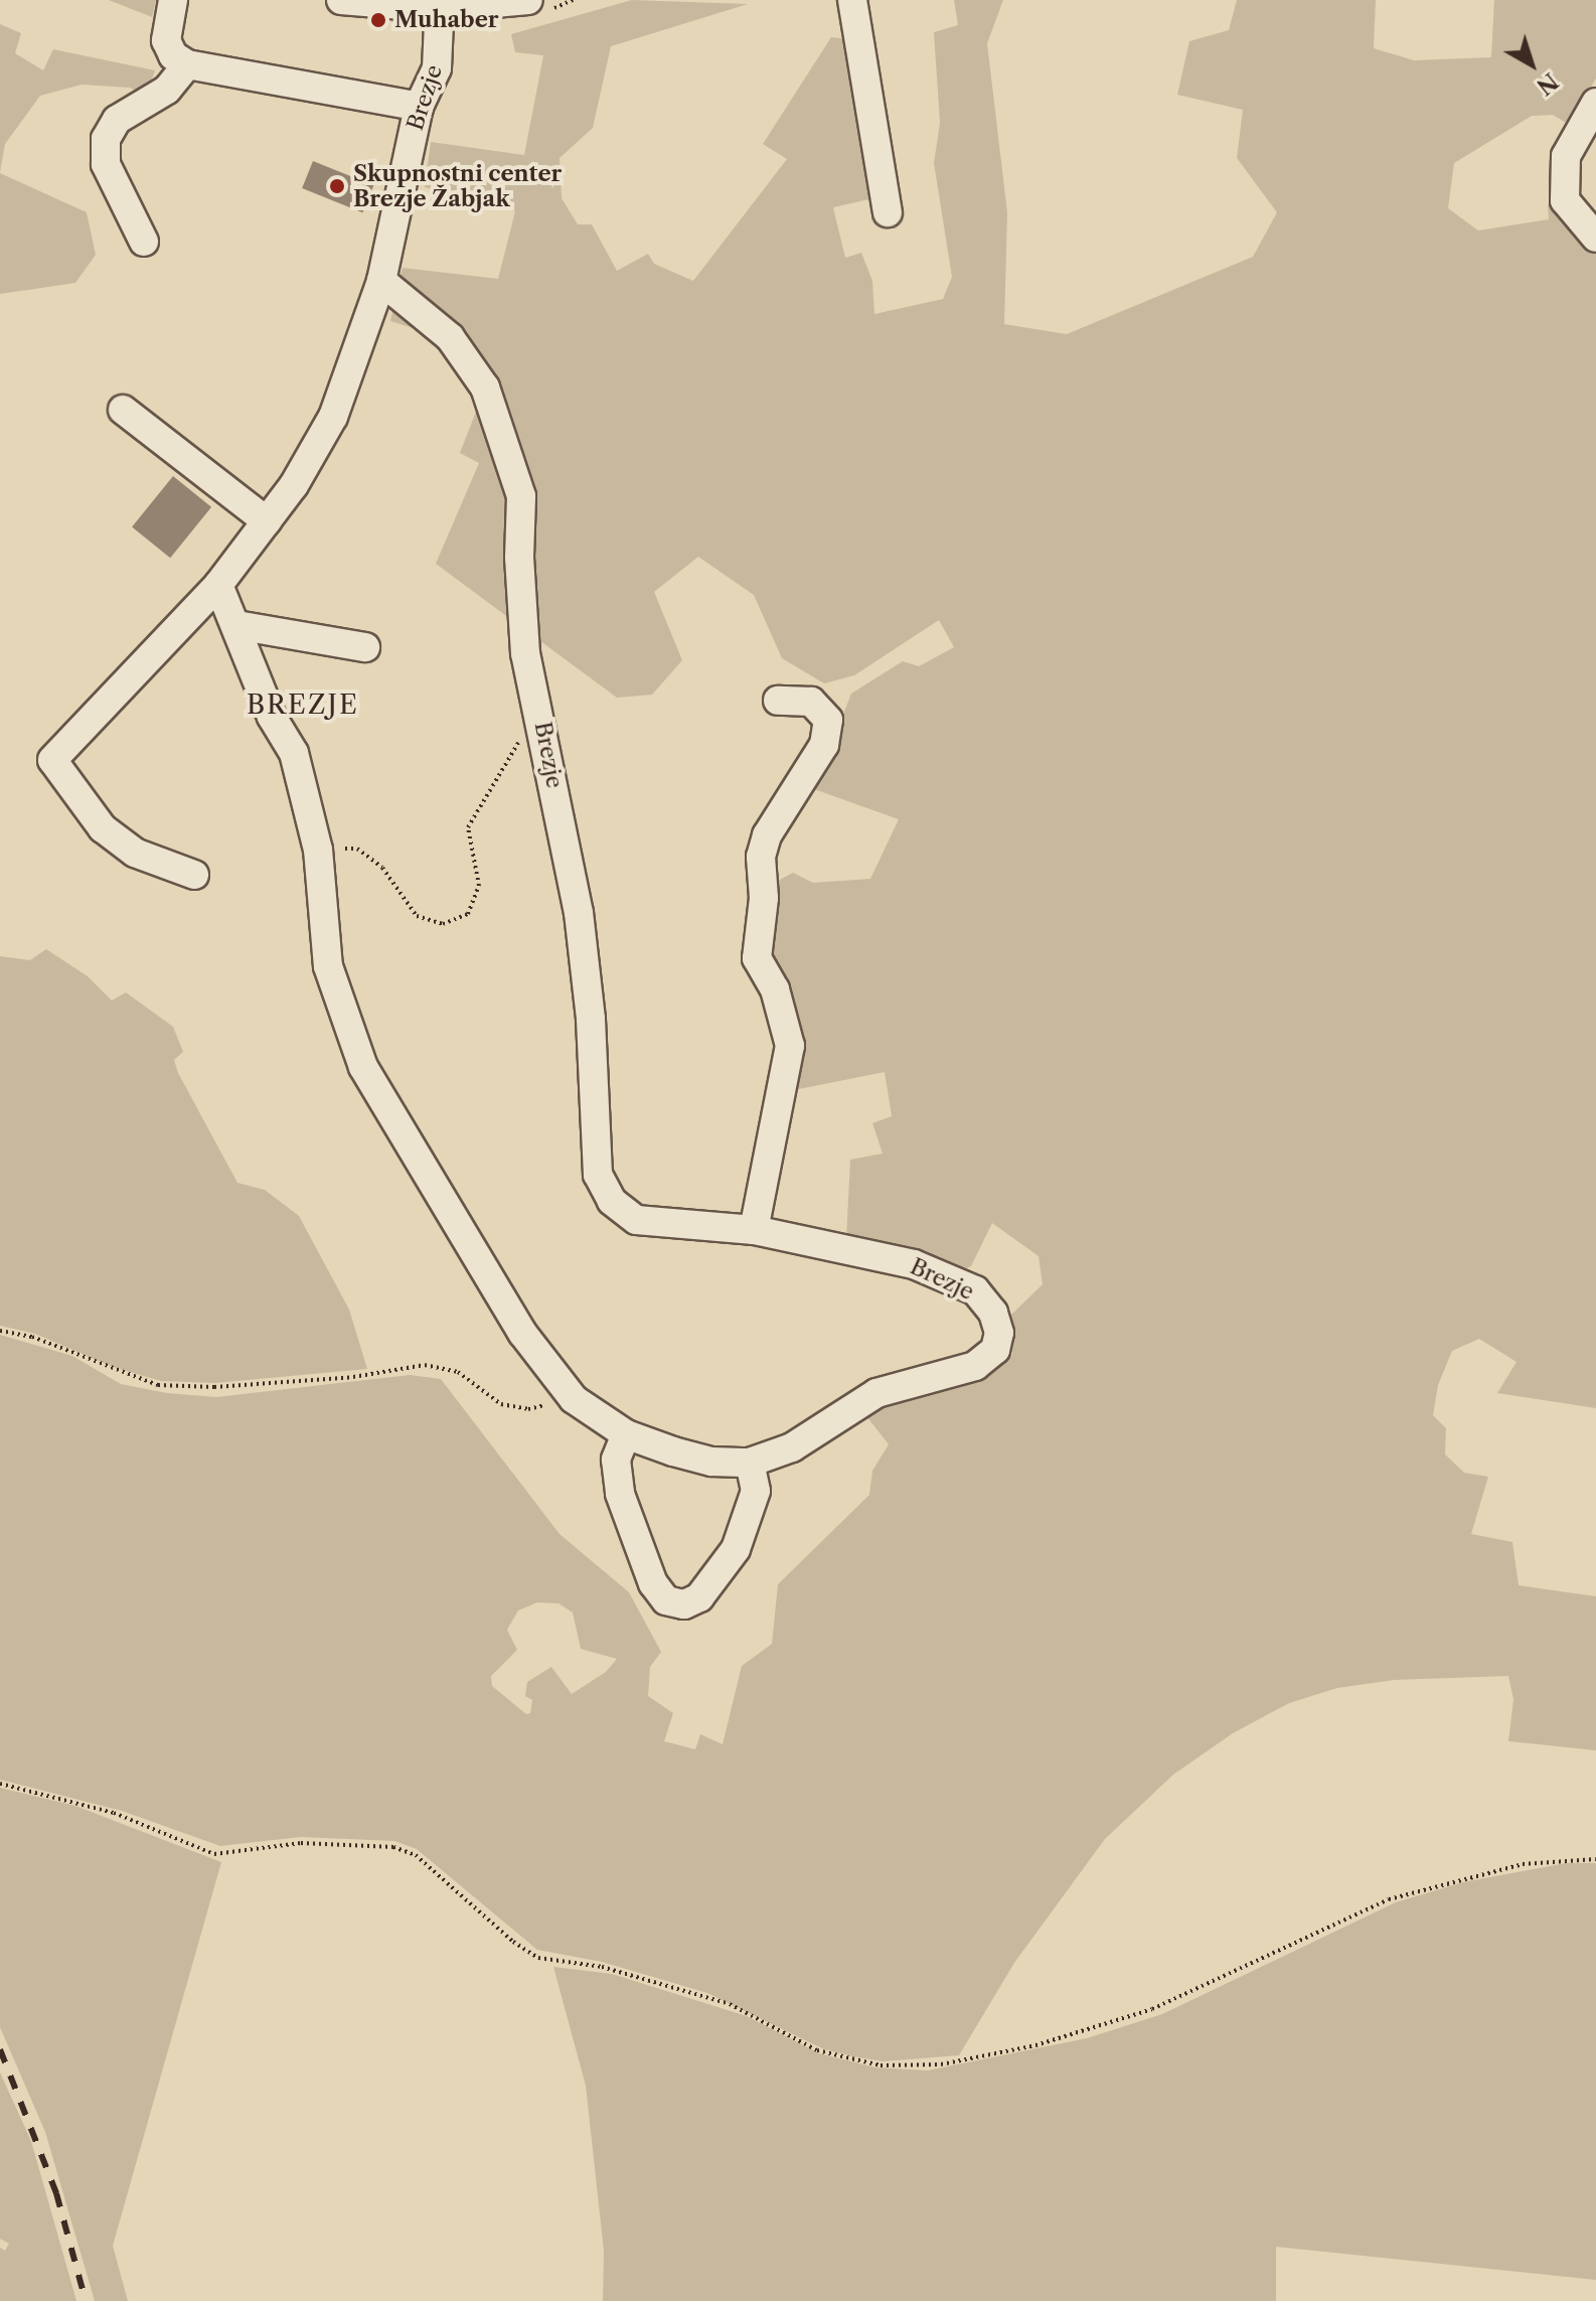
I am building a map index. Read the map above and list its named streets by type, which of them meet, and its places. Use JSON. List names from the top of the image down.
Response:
{
  "streets": {
    "street": ["Brezje"]
  },
  "districts": ["BREZJE"],
  "places": ["Muhaber", "Skupnostni center Brezje Žabjak"],
  "north": "bottom right"
}
